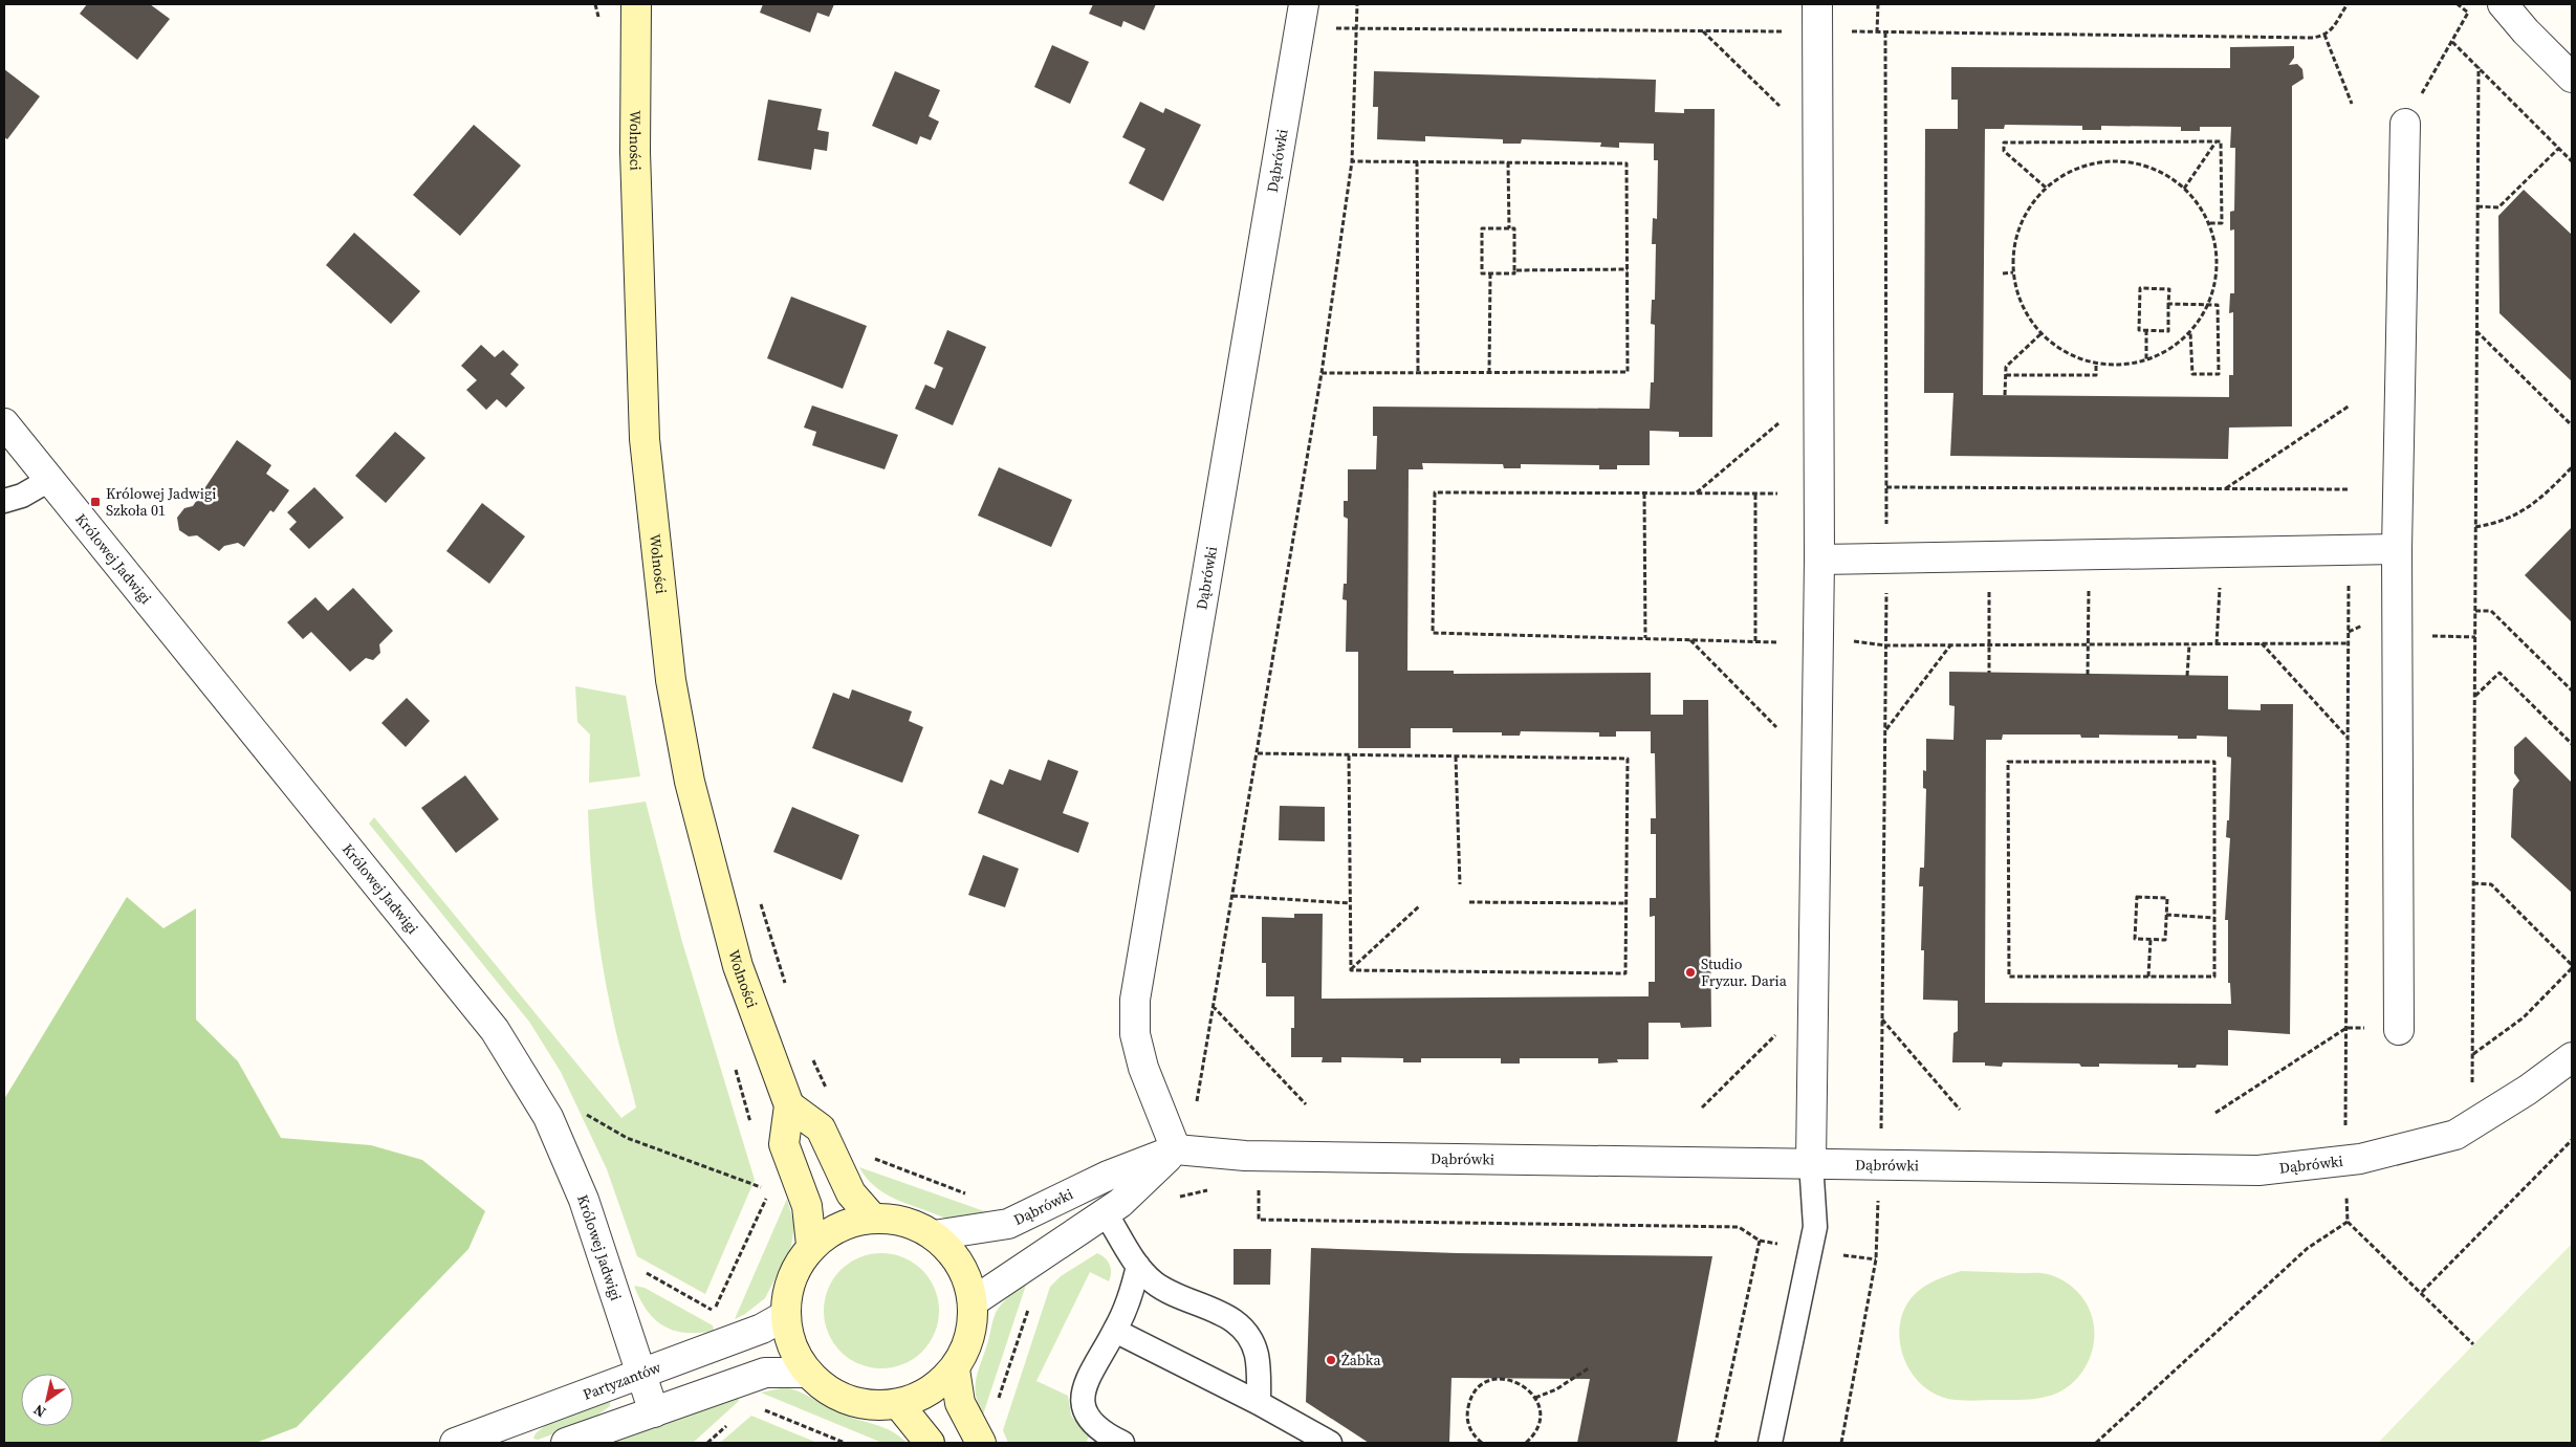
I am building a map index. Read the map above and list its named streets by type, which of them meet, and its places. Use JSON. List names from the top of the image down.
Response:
{
  "streets": {
    "main road": ["Wolności"],
    "street": ["Dąbrówki", "Królowej Jadwigi", "Partyzantów"]
  },
  "crossings": [
    ["Królowej Jadwigi", "Partyzantów"]
  ],
  "places": {
    "transit": ["Królowej Jadwigi Szkoła 01"],
    "other": ["Studio Fryzur. Daria", "Żabka"]
  },
  "north": "bottom left"
}
